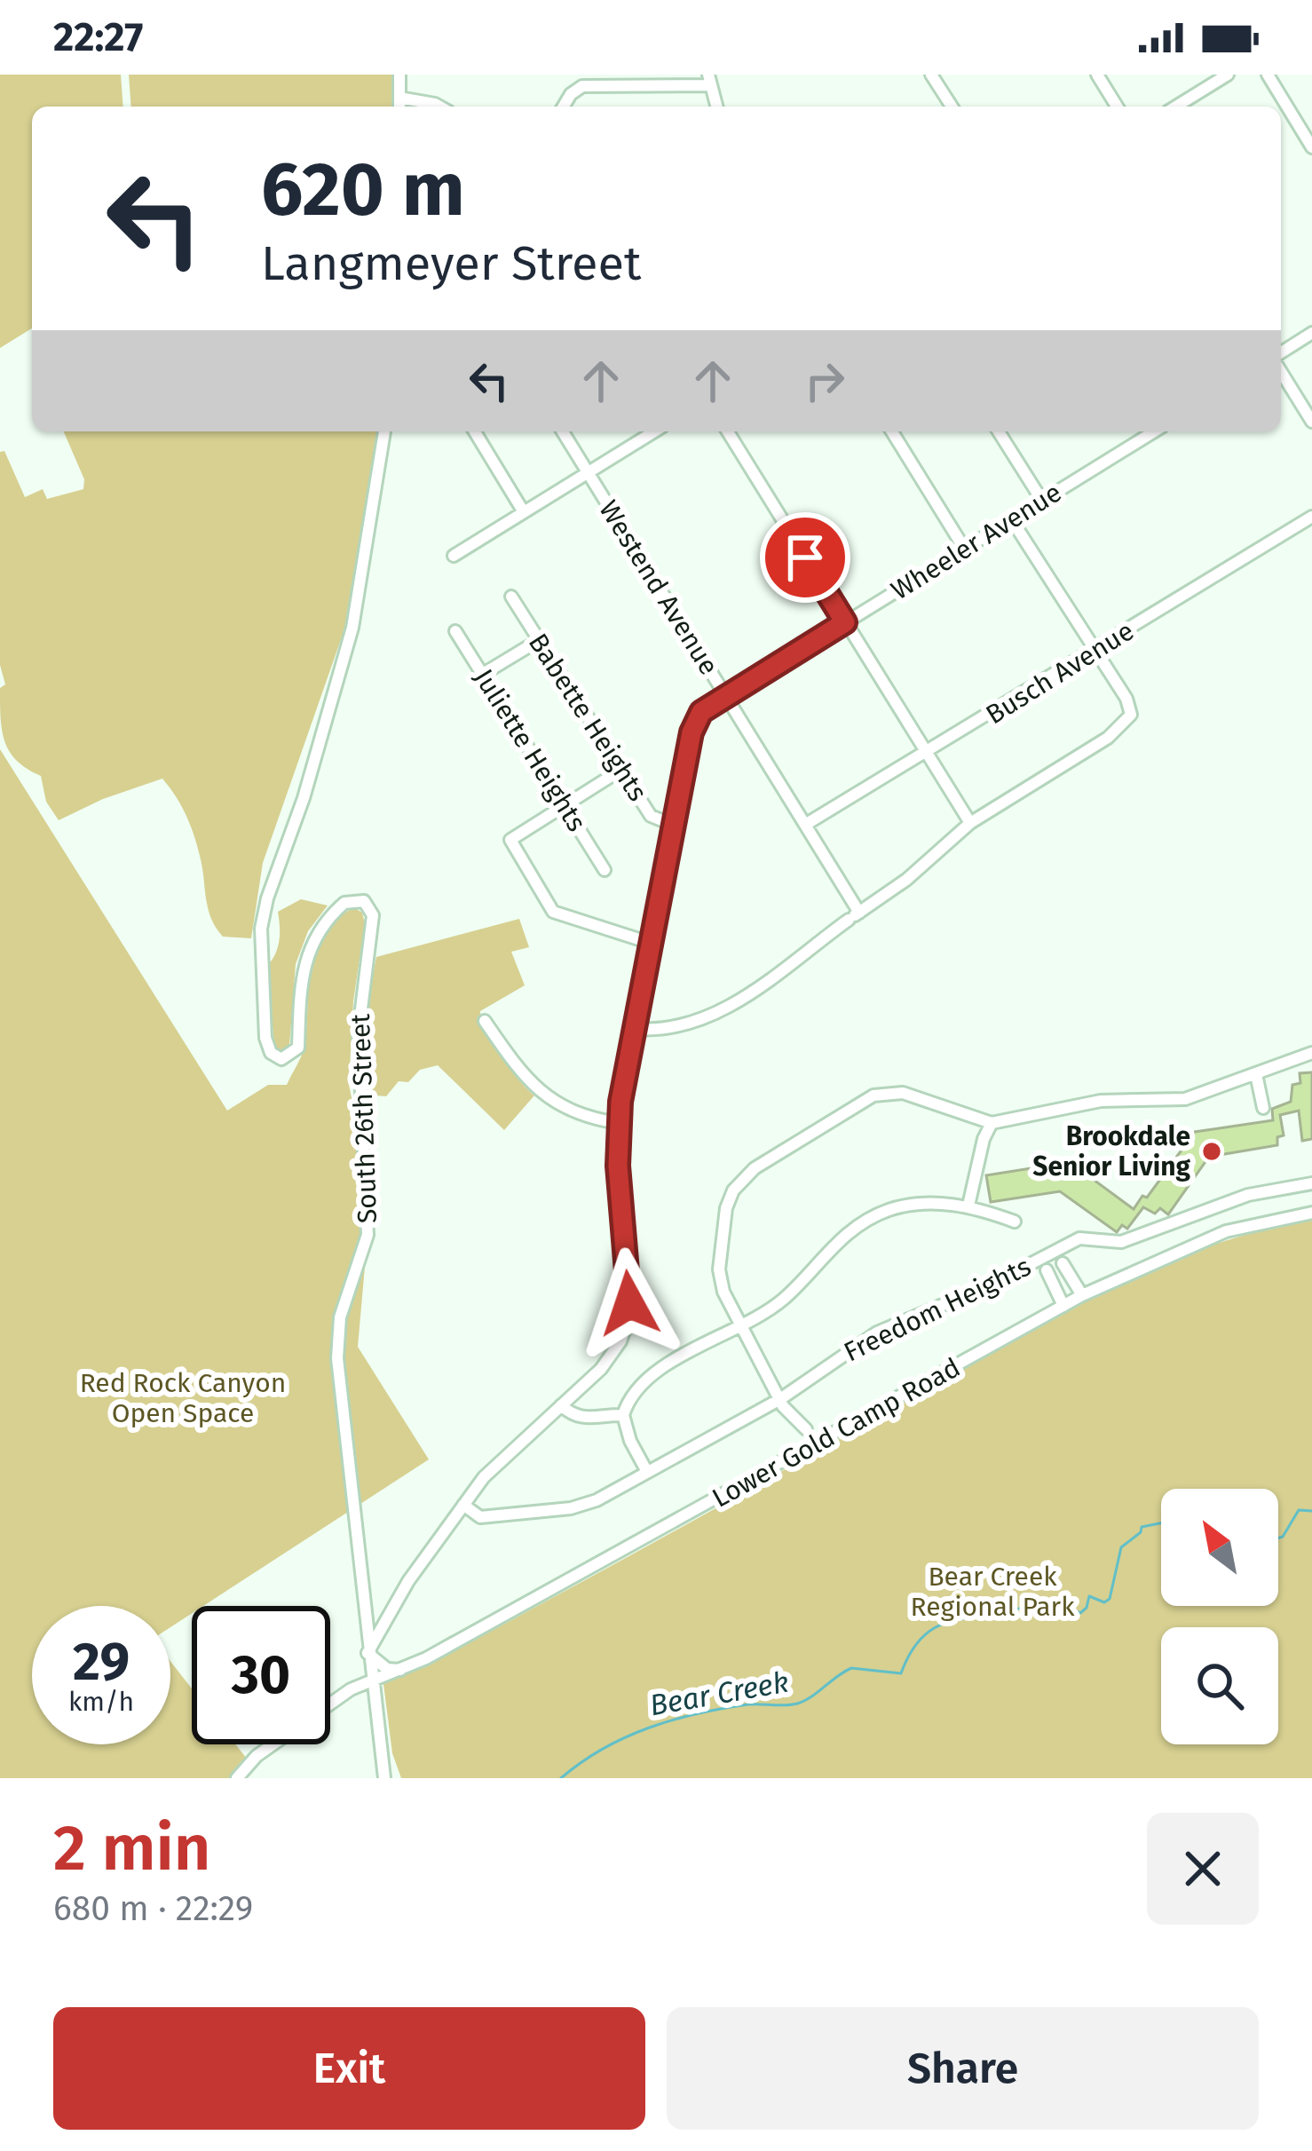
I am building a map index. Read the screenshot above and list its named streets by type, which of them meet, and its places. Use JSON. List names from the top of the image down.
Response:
{
  "streets": {
    "street": [
      "Wheeler Avenue",
      "Westend Avenue",
      "Busch Avenue",
      "Babette Heights",
      "Juliette Heights",
      "South 26th Street",
      "Freedom Heights",
      "Lower Gold Camp Road"
    ]
  },
  "crossings": [
    ["Wheeler Avenue", "Westend Avenue"],
    ["Wheeler Avenue", "Babette Heights"],
    ["Wheeler Avenue", "South 26th Street"],
    ["Wheeler Avenue", "Freedom Heights"],
    ["Westend Avenue", "Busch Avenue"],
    ["South 26th Street", "Lower Gold Camp Road"]
  ],
  "water": ["Bear Creek"],
  "parks": ["Red Rock Canyon Open Space", "Bear Creek Regional Park"],
  "places": ["Brookdale Senior Living"],
  "north": "top left",
  "page": {
    "status": "22:27",
    "turn": ["620 m", "Langmeyer Street"],
    "speed": "29 km/h",
    "limit": "30",
    "heading": ["2 min", "680 m · 22:29"],
    "buttons": ["Exit", "Share"]
  }
}
